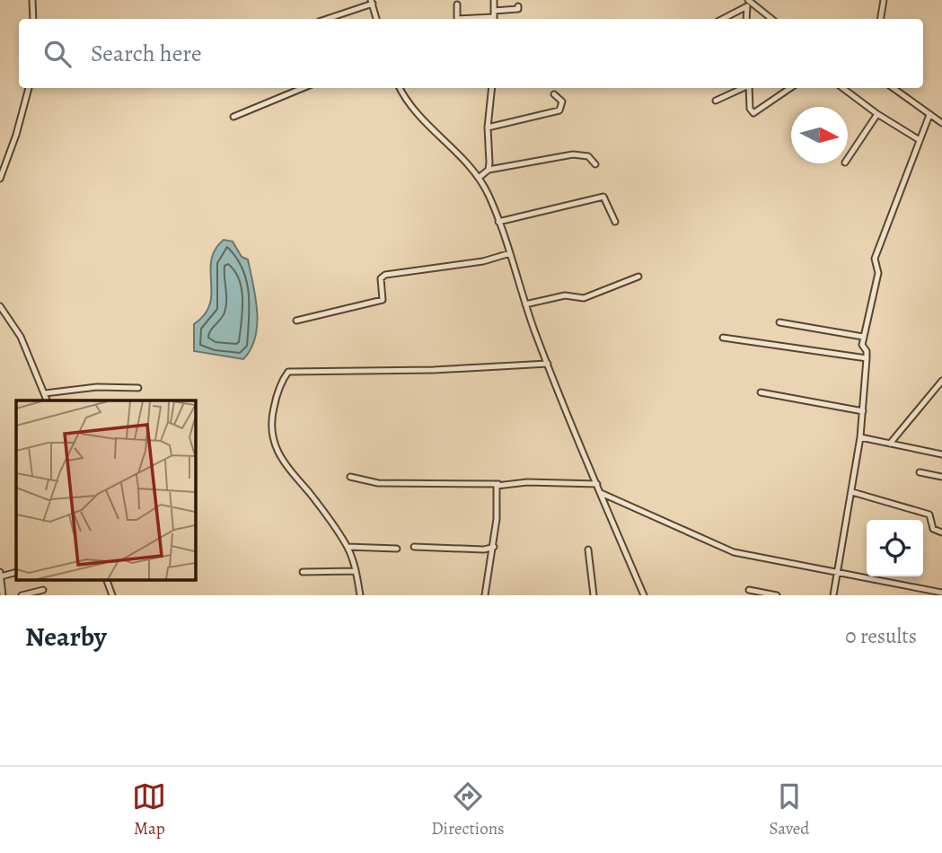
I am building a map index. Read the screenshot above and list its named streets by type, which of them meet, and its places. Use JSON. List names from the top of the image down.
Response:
{
  "north": "right",
  "page": {
    "search": "Search here",
    "heading": ["Nearby", "0 results"],
    "nav": ["Map", "Directions", "Saved"]
  }
}
